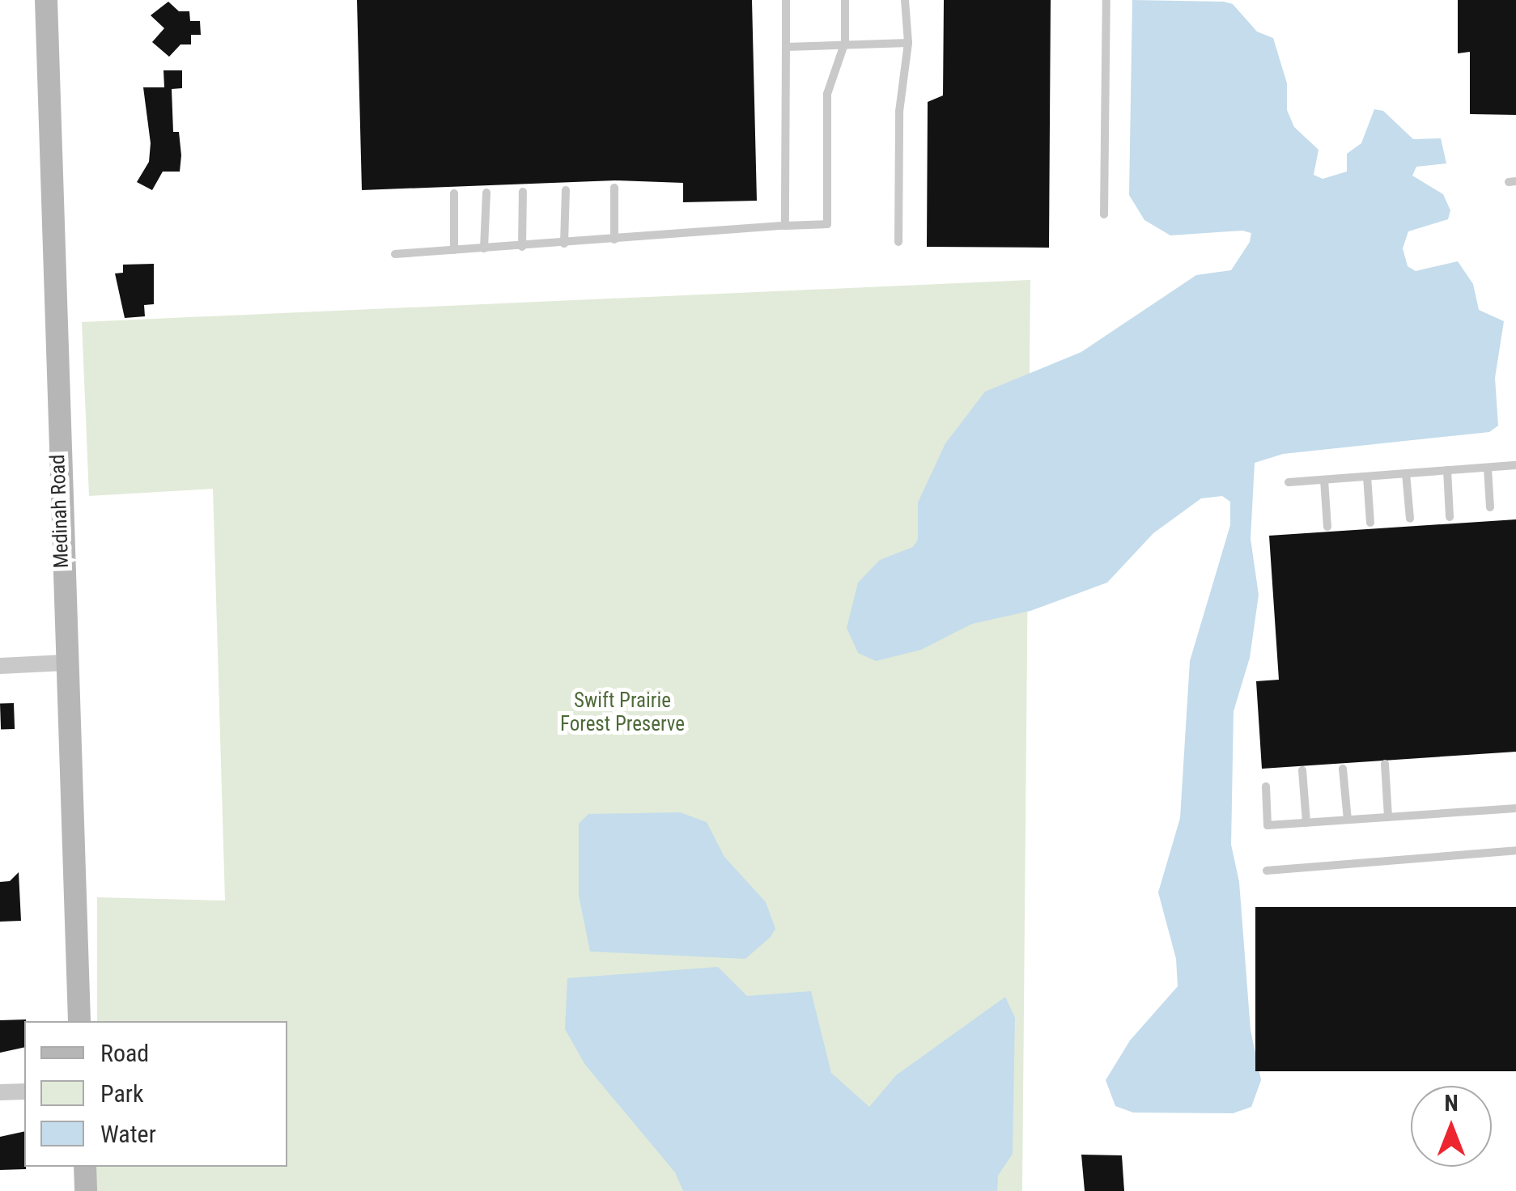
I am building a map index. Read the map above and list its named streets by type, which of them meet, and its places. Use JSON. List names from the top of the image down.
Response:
{
  "streets": {
    "street": ["Medinah Road"]
  },
  "parks": ["Swift Prairie Forest Preserve"],
  "legend": ["Road", "Park", "Water"],
  "north": "top"
}
